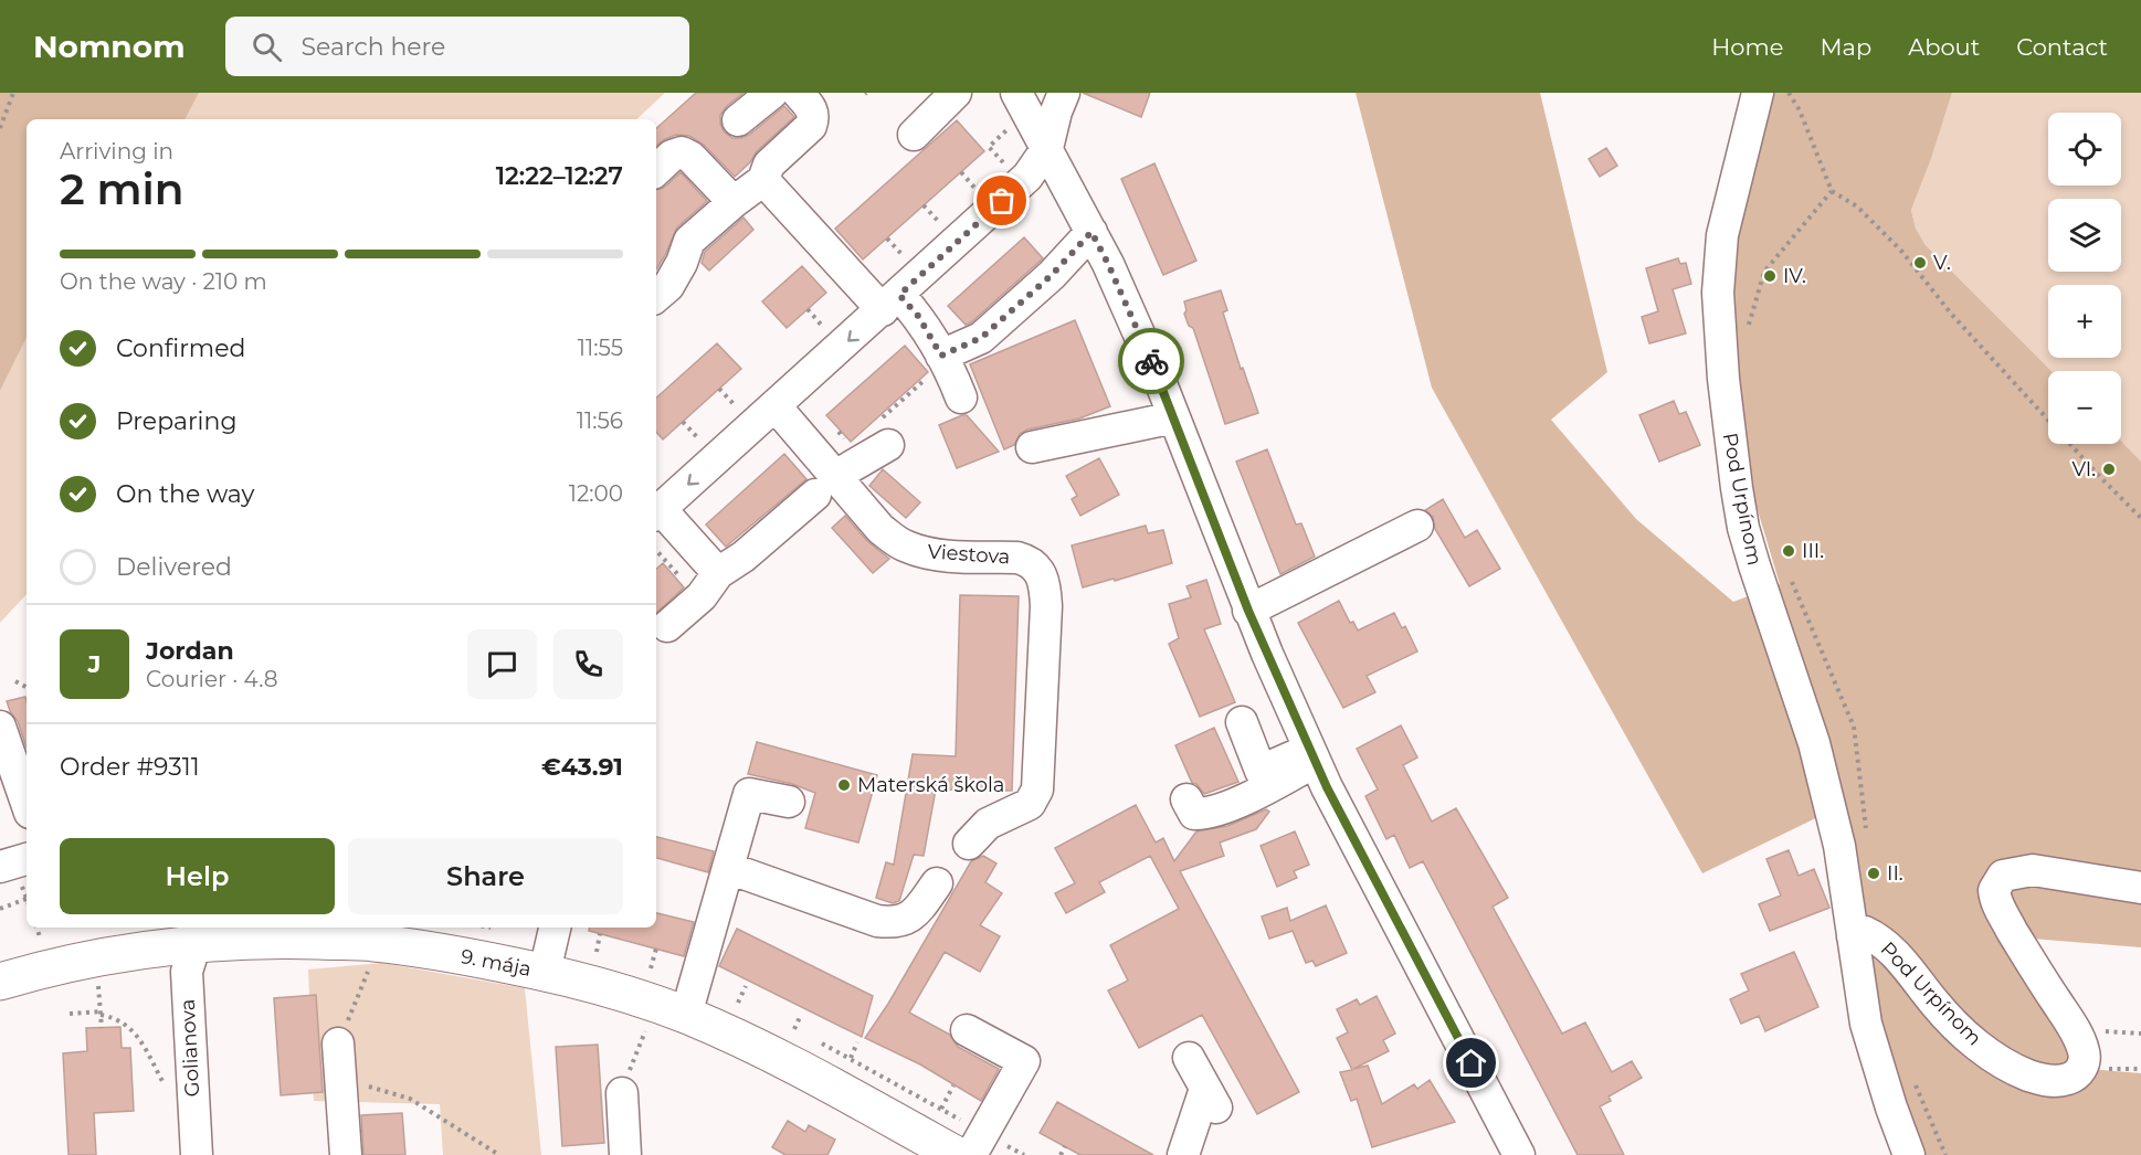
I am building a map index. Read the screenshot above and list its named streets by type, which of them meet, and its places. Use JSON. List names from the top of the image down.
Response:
{
  "streets": {
    "main road": ["9. mája"],
    "street": ["Pod Urpínom", "Viestova", "Golianova"]
  },
  "crossings": [
    ["9. mája", "Golianova"]
  ],
  "places": [
    "V.",
    "IV.",
    "VI.",
    "III.",
    "Materská škola",
    "II."
  ],
  "page": {
    "header": "Nomnom",
    "search": "Search here",
    "nav": [
      "Home",
      "Map",
      "About",
      "Contact"
    ],
    "map_buttons": ["+", "−"],
    "heading": ["2 min", "Arriving in", "12:22–12:27"],
    "panel": [
      "Jordan",
      "Courier · 4.8",
      "Order #9311",
      "€43.91"
    ],
    "bar": "On the way · 210 m",
    "list": [
      ["Confirmed", "11:55"],
      ["Preparing", "11:56"],
      ["On the way", "12:00"],
      "Delivered"
    ],
    "round": "J",
    "buttons": ["Help", "Share"]
  }
}
